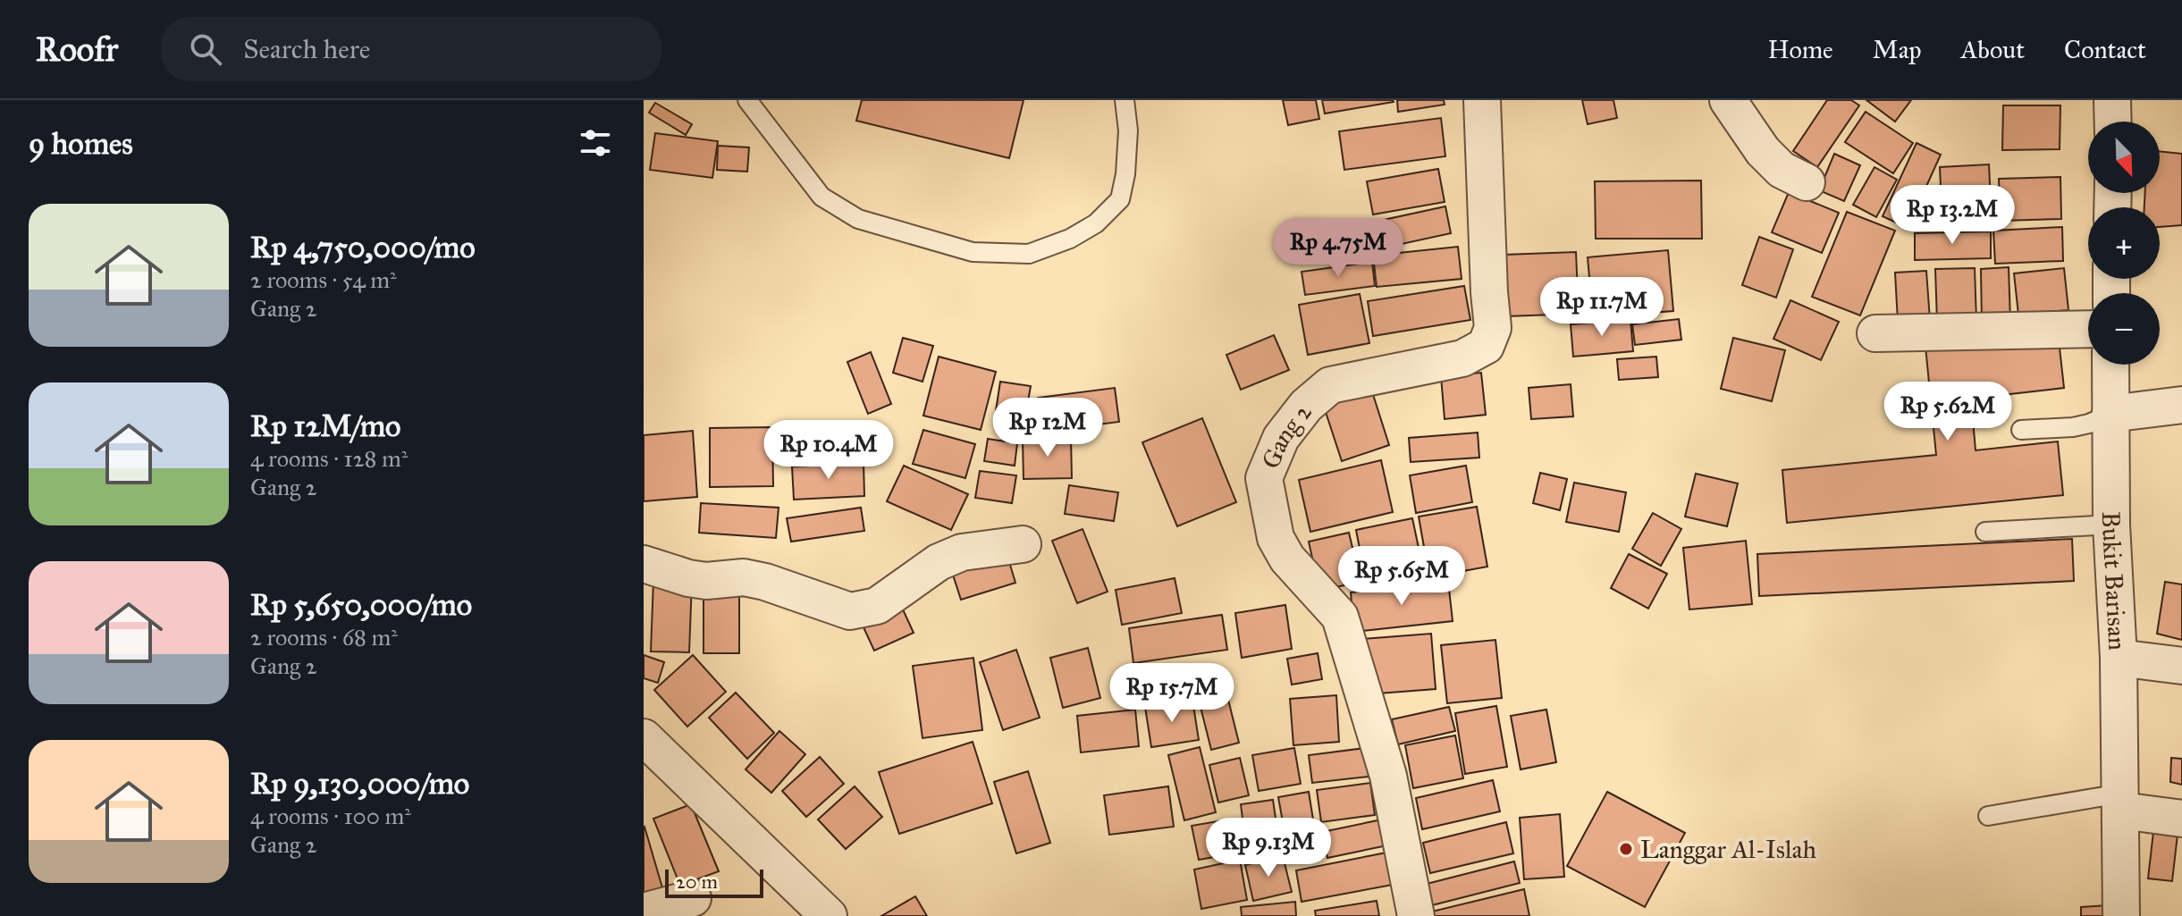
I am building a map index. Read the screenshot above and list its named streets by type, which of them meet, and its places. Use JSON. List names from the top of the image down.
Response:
{
  "streets": {
    "street": ["Gang 2", "Bukit Barisan"]
  },
  "places": ["Langgar Al-Islah"],
  "scale_bar": "20 m",
  "north": "bottom right",
  "page": {
    "header": "Roofr",
    "search": "Search here",
    "nav": [
      "Home",
      "Map",
      "About",
      "Contact"
    ],
    "heading": "9 homes",
    "map_buttons": ["+", "−"],
    "price": [
      "Rp 13.2M",
      "Rp 4.75M",
      "Rp 11.7M",
      "Rp 5.62M",
      "Rp 12M",
      "Rp 10.4M",
      "Rp 5.65M",
      "Rp 15.7M",
      "Rp 9.13M"
    ],
    "list": [
      {
        "name": "Rp 4,750,000/mo",
        "note": "2 rooms · 54 m² · Gang 2"
      },
      {
        "name": "Rp 12M/mo",
        "note": "4 rooms · 128 m² · Gang 2"
      },
      {
        "name": "Rp 5,650,000/mo",
        "note": "2 rooms · 68 m² · Gang 2"
      },
      {
        "name": "Rp 9,130,000/mo",
        "note": "4 rooms · 100 m² · Gang 2"
      }
    ],
    "scale": "20 m"
  }
}
